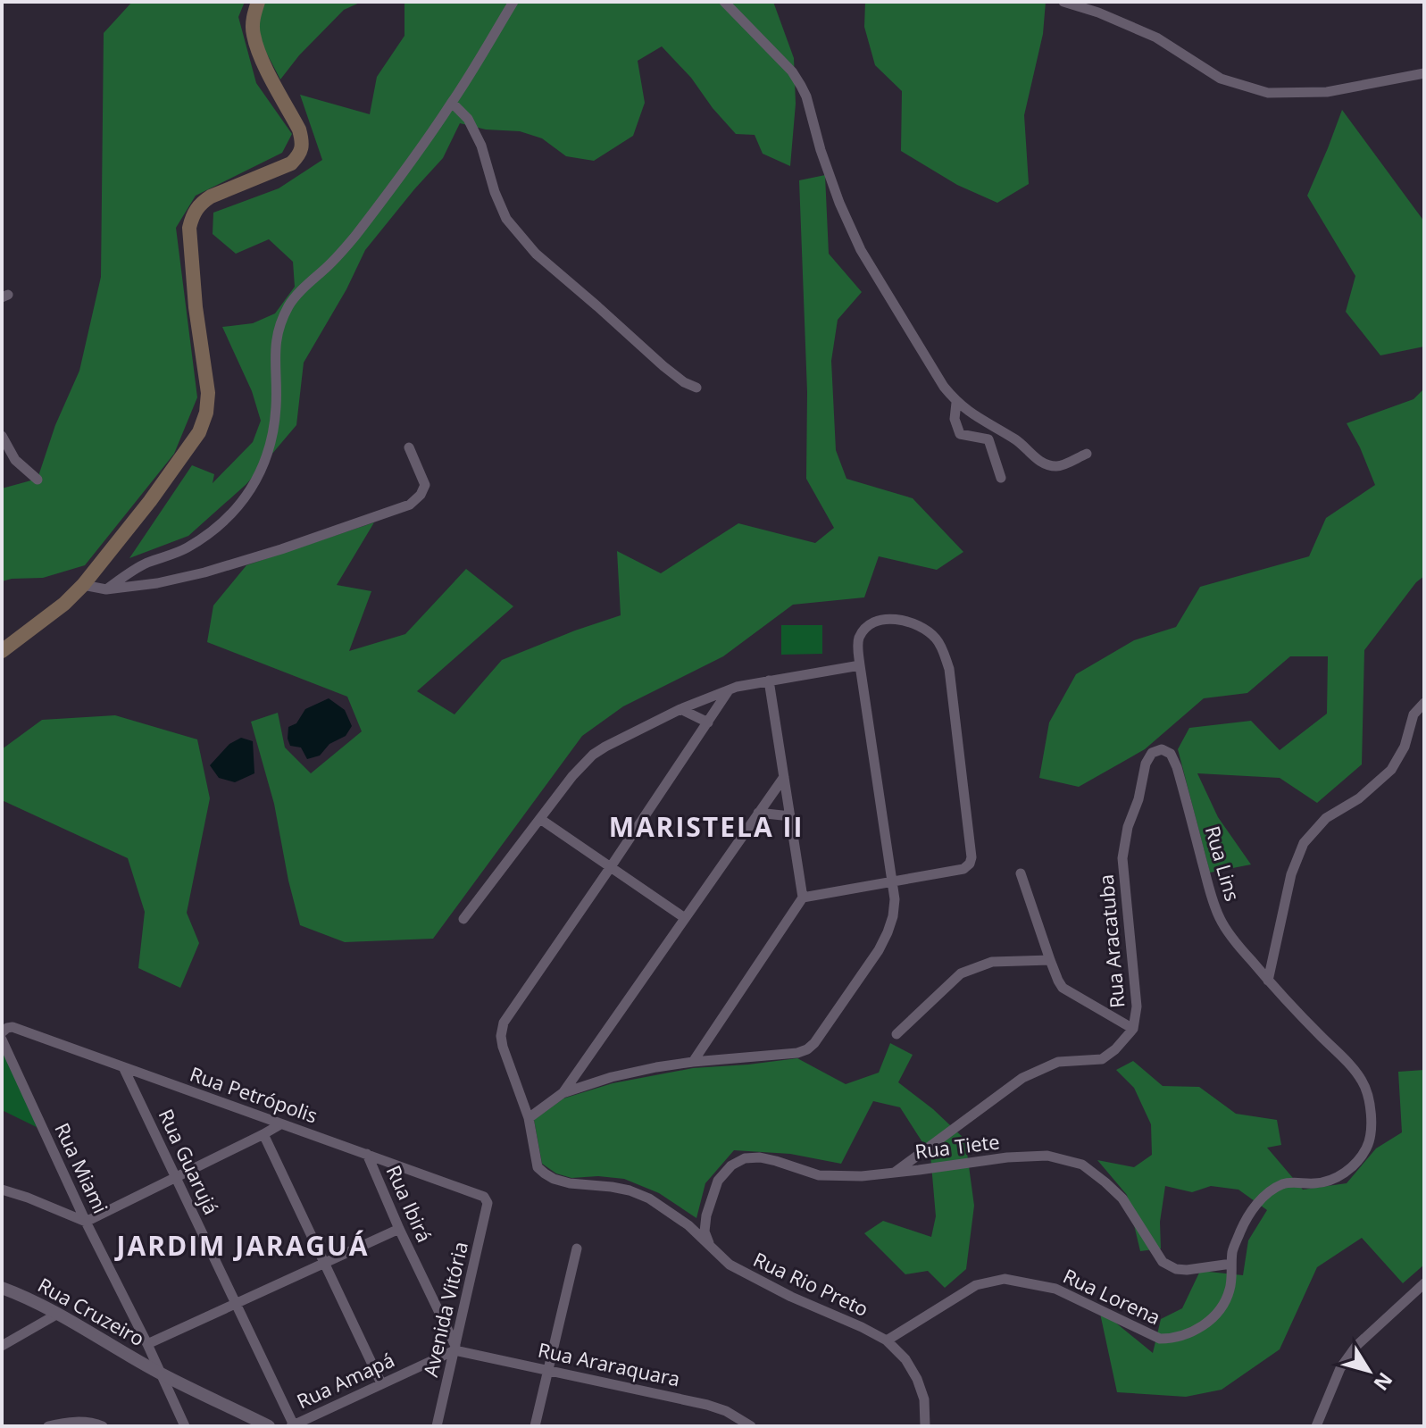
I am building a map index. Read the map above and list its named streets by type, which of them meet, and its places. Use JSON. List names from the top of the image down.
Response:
{
  "streets": {
    "street": [
      "Rua Lins",
      "Rua Aracatuba",
      "Rua Petrópolis",
      "Rua Tiete",
      "Rua Guarujá",
      "Rua Miami",
      "Rua Ibirá",
      "Rua Rio Preto",
      "Rua Lorena",
      "Avenida Vitória",
      "Rua Cruzeiro",
      "Rua Araraquara",
      "Rua Amapá"
    ]
  },
  "crossings": [
    ["Rua Lins", "Rua Aracatuba"],
    ["Rua Lins", "Rua Lorena"],
    ["Rua Aracatuba", "Rua Tiete"],
    ["Rua Petrópolis", "Rua Guarujá"],
    ["Rua Petrópolis", "Rua Ibirá"],
    ["Rua Petrópolis", "Avenida Vitória"],
    ["Rua Tiete", "Rua Rio Preto"],
    ["Rua Tiete", "Rua Lorena"],
    ["Rua Guarujá", "Rua Amapá"],
    ["Rua Miami", "Rua Cruzeiro"],
    ["Rua Ibirá", "Avenida Vitória"],
    ["Rua Ibirá", "Rua Araraquara"],
    ["Rua Ibirá", "Rua Amapá"],
    ["Rua Rio Preto", "Rua Lorena"],
    ["Avenida Vitória", "Rua Araraquara"],
    ["Avenida Vitória", "Rua Amapá"],
    ["Rua Araraquara", "Rua Amapá"]
  ],
  "districts": ["MARISTELA II", "JARDIM JARAGUÁ"],
  "north": "bottom right"
}
